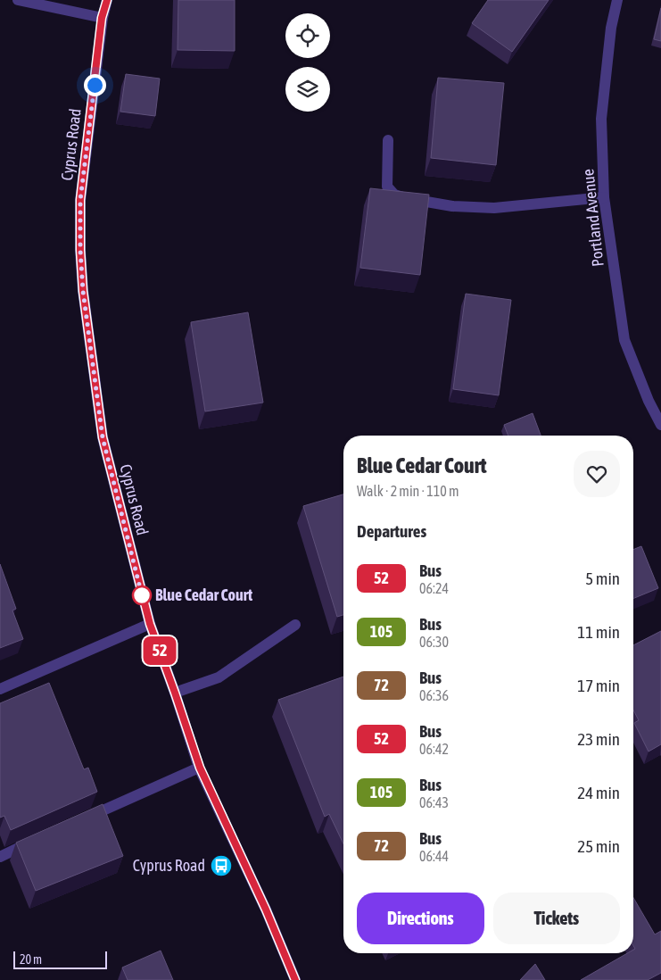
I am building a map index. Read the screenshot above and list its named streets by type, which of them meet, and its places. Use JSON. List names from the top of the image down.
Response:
{
  "streets": {
    "street": ["Cyprus Road", "Portland Avenue"]
  },
  "places": {
    "other": ["Blue Cedar Court"],
    "bus stop": ["Cyprus Road"]
  },
  "lines": ["bus line 52"],
  "scale_bar": "20 m",
  "page": {
    "on_map": "52",
    "heading": [
      ["Blue Cedar Court", "Walk · 2 min · 110 m"],
      "Departures"
    ],
    "list": [
      {
        "mark": "52",
        "name": "Bus",
        "note": "06:24",
        "value": "5 min"
      },
      {
        "mark": "105",
        "name": "Bus",
        "note": "06:30",
        "value": "11 min"
      },
      {
        "mark": "72",
        "name": "Bus",
        "note": "06:36",
        "value": "17 min"
      },
      {
        "mark": "52",
        "name": "Bus",
        "note": "06:42",
        "value": "23 min"
      },
      {
        "mark": "105",
        "name": "Bus",
        "note": "06:43",
        "value": "24 min"
      },
      {
        "mark": "72",
        "name": "Bus",
        "note": "06:44",
        "value": "25 min"
      }
    ],
    "buttons": ["Directions", "Tickets"],
    "scale": "20 m"
  }
}
